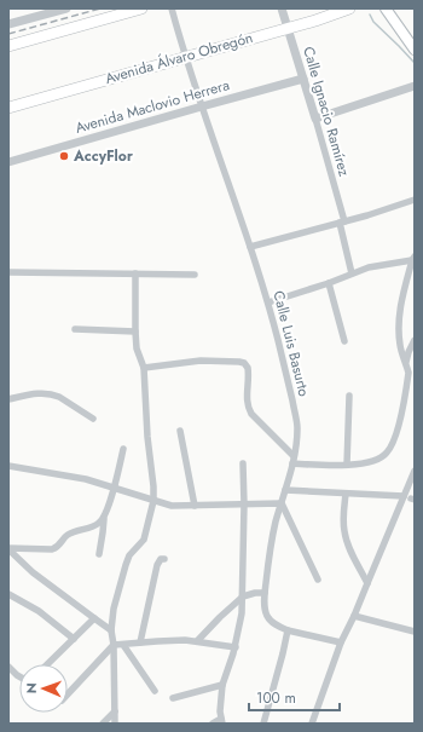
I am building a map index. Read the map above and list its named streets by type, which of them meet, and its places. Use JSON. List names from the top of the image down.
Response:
{
  "streets": {
    "highway": ["Avenida Álvaro Obregón"],
    "street": ["Avenida Maclovio Herrera", "Calle Ignacio Ramírez", "Calle Luis Basurto"]
  },
  "crossings": [
    ["Avenida Álvaro Obregón", "Calle Ignacio Ramírez"],
    ["Avenida Álvaro Obregón", "Calle Luis Basurto"],
    ["Avenida Maclovio Herrera", "Calle Ignacio Ramírez"],
    ["Avenida Maclovio Herrera", "Calle Luis Basurto"]
  ],
  "places": ["AccyFlor"],
  "scale_bar": "100 m",
  "north": "left"
}
